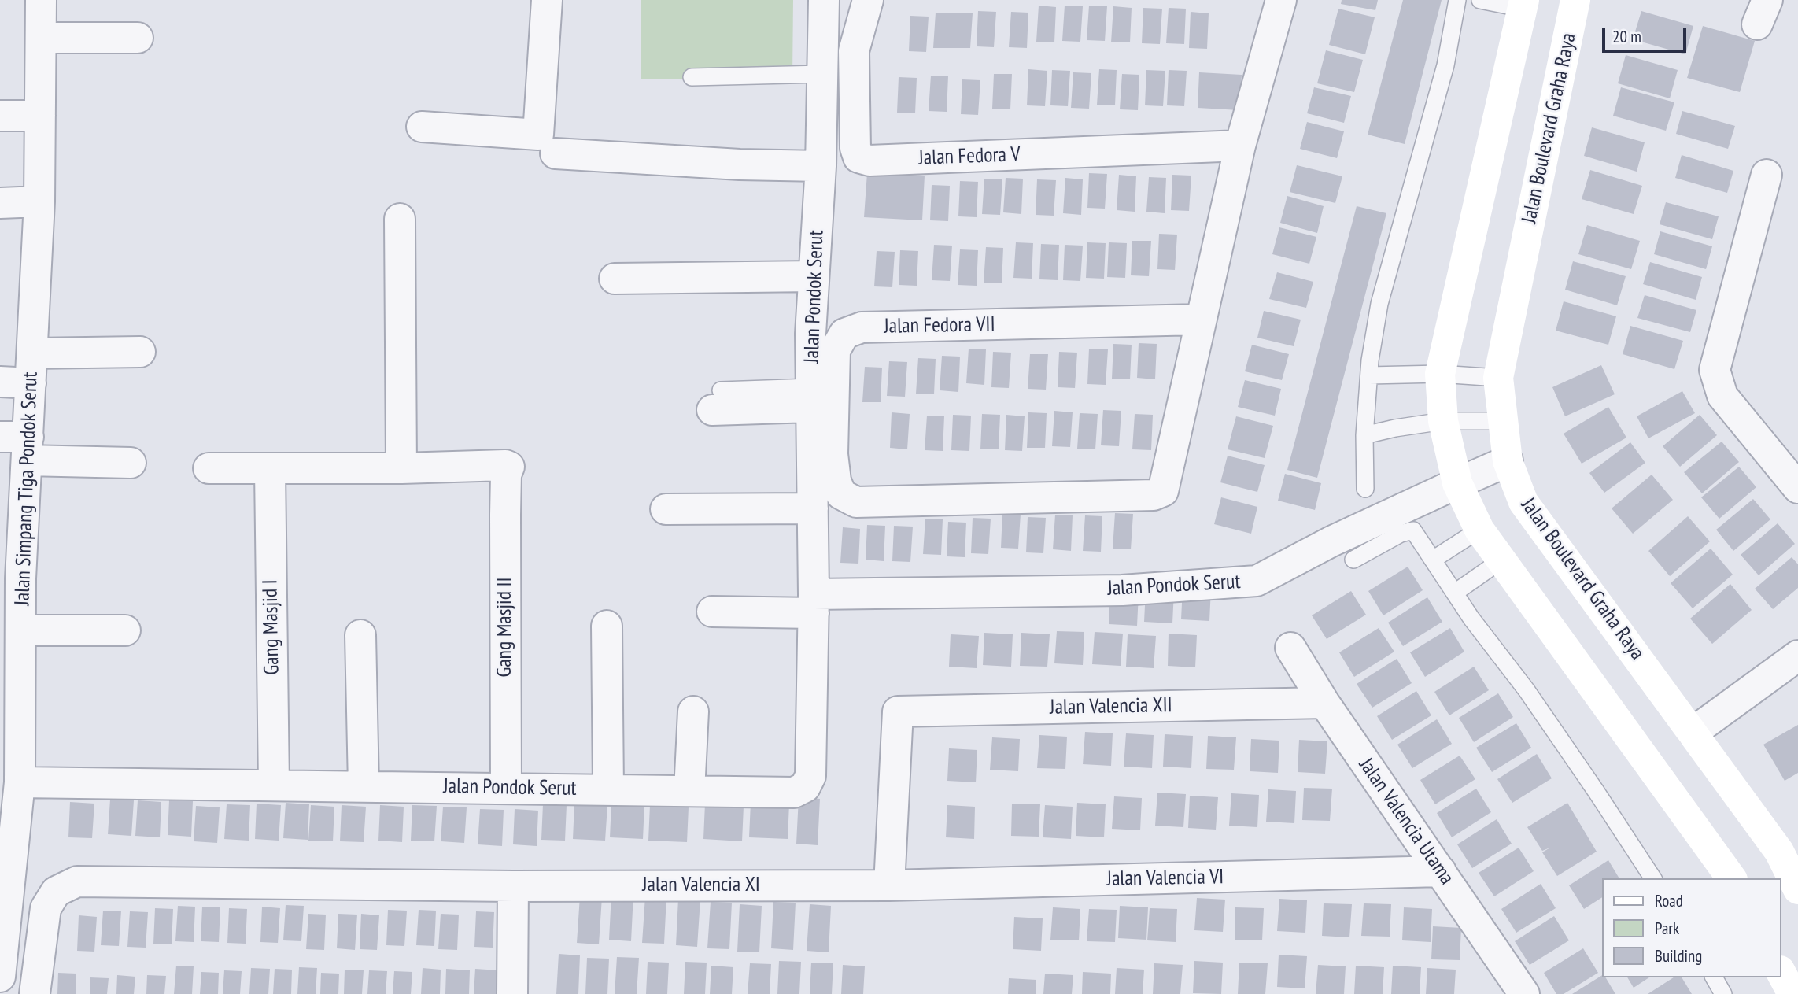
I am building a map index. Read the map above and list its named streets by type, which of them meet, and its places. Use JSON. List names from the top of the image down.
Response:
{
  "streets": {
    "main road": ["Jalan Boulevard Graha Raya"],
    "street": [
      "Jalan Fedora V",
      "Jalan Pondok Serut",
      "Jalan Fedora VII",
      "Jalan Simpang Tiga Pondok Serut",
      "Gang Masjid I",
      "Gang Masjid II",
      "Jalan Valencia XII",
      "Jalan Valencia Utama",
      "Jalan Valencia VI",
      "Jalan Valencia XI"
    ]
  },
  "crossings": [
    ["Jalan Boulevard Graha Raya", "Jalan Pondok Serut"],
    ["Jalan Pondok Serut", "Jalan Simpang Tiga Pondok Serut"],
    ["Jalan Pondok Serut", "Gang Masjid I"],
    ["Jalan Pondok Serut", "Gang Masjid II"],
    ["Jalan Valencia XII", "Jalan Valencia Utama"],
    ["Jalan Valencia XII", "Jalan Valencia VI"],
    ["Jalan Valencia XII", "Jalan Valencia XI"],
    ["Jalan Valencia Utama", "Jalan Valencia VI"],
    ["Jalan Valencia VI", "Jalan Valencia XI"]
  ],
  "legend": ["Road", "Park", "Building"],
  "scale_bar": "20 m"
}
